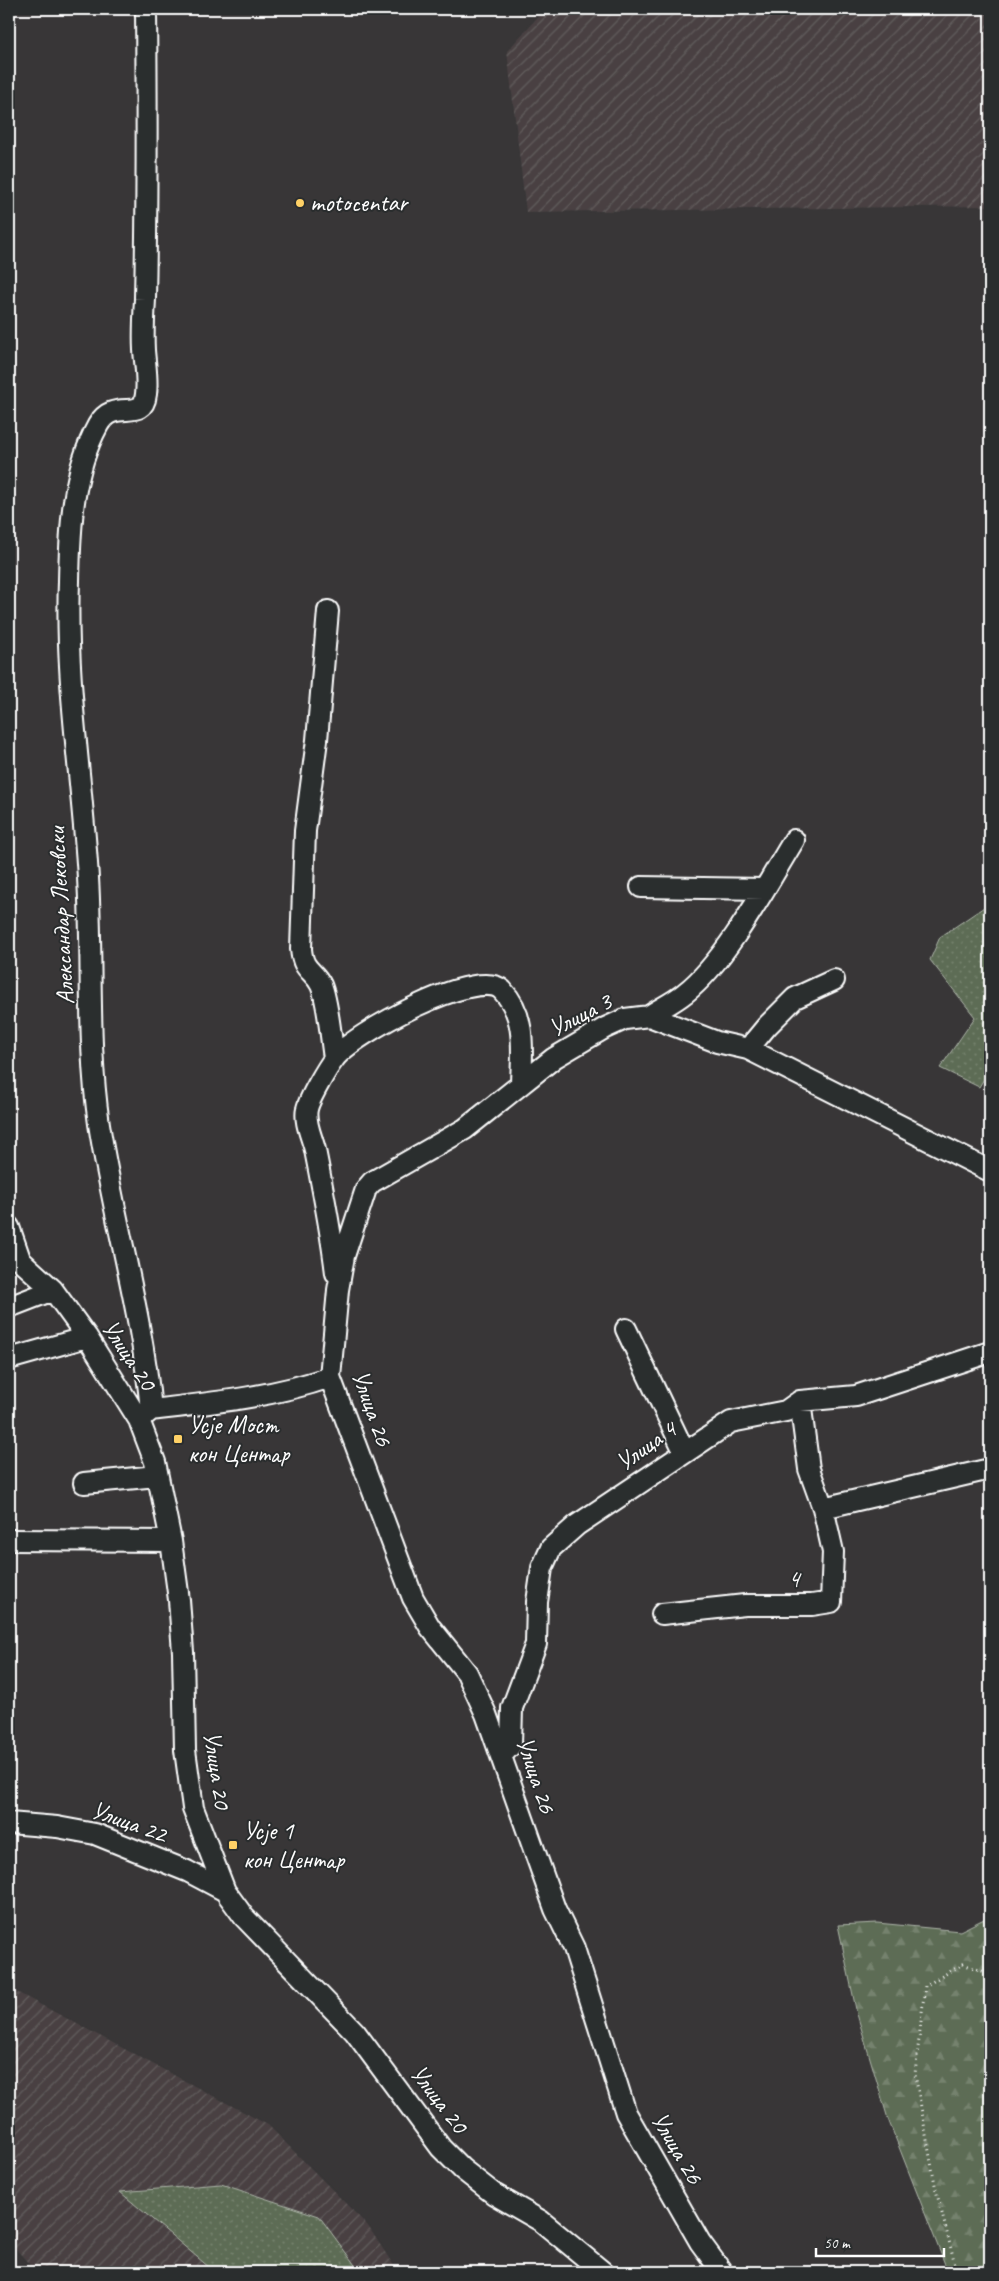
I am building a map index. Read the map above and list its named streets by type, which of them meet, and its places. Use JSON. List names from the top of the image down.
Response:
{
  "streets": {
    "street": [
      "Александар Лековски",
      "Улица 3",
      "Улица 20",
      "Улица 26",
      "Улица 4",
      "4",
      "Улица 22"
    ]
  },
  "crossings": [
    ["Александар Лековски", "Улица 20"],
    ["Улица 3", "Улица 26"],
    ["Улица 20", "Улица 22"],
    ["Улица 26", "Улица 4"],
    ["Улица 4", "4"]
  ],
  "places": {
    "other": ["motocentar"],
    "transit": ["Усје Мост кон Центар", "Усје 1 кон Центар"]
  },
  "scale_bar": "50 m"
}
